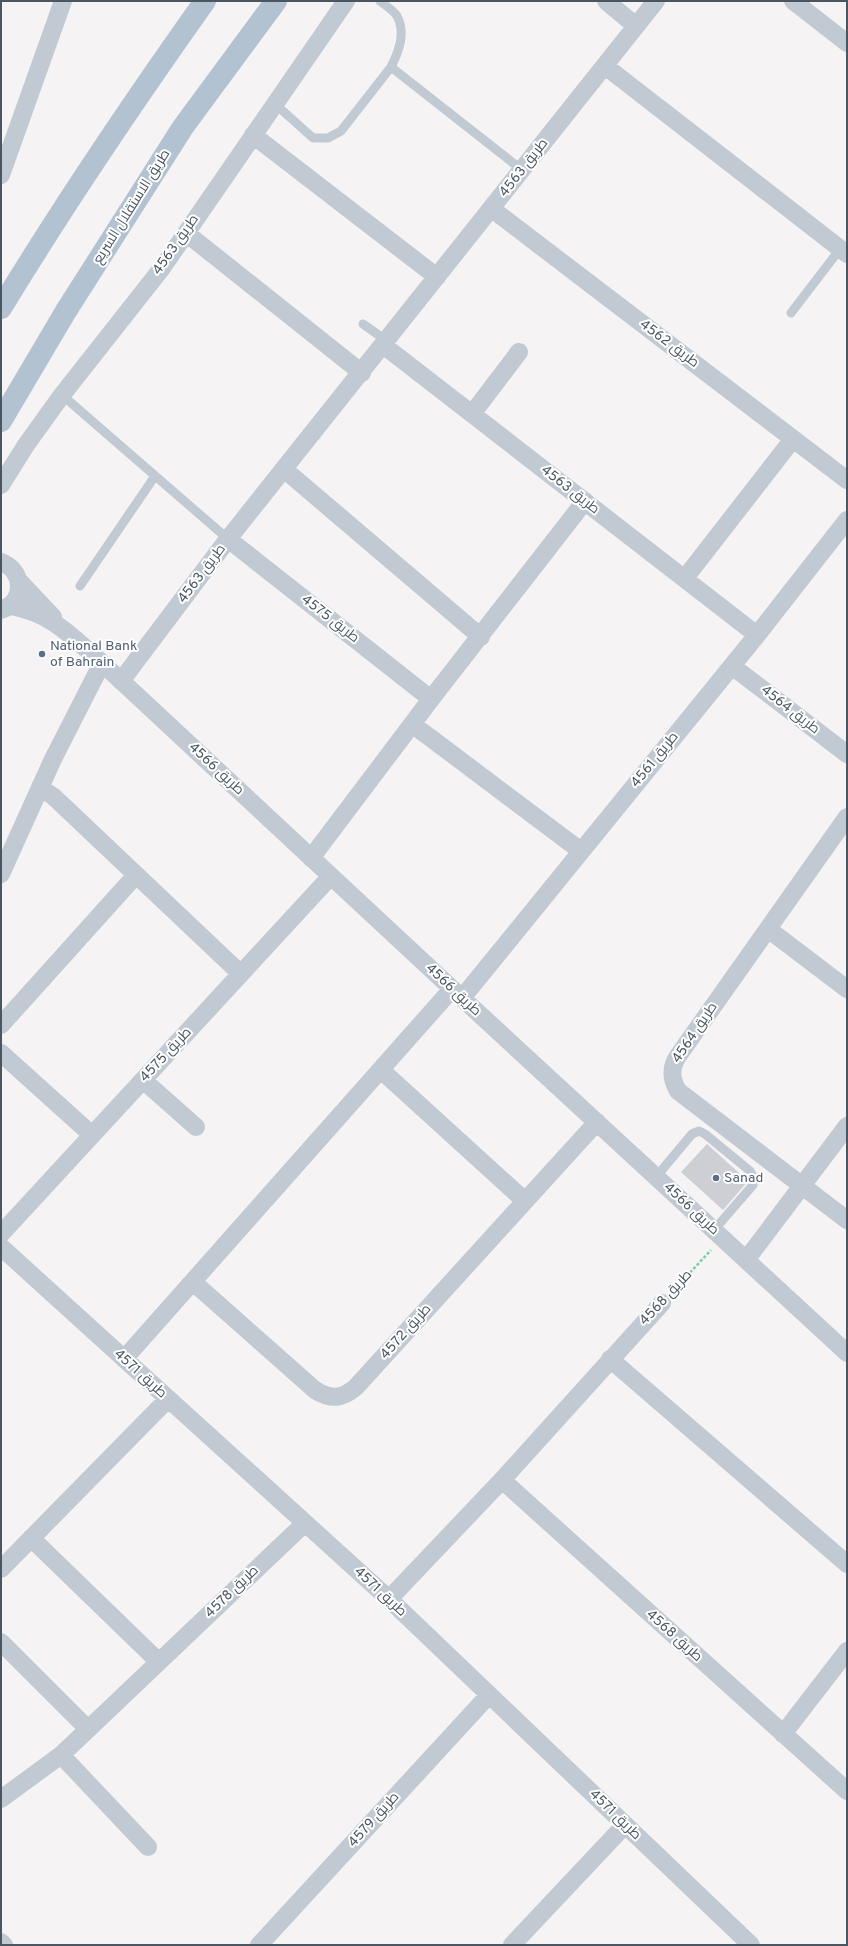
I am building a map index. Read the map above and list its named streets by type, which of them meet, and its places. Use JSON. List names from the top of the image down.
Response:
{
  "streets": {
    "main road": ["طريق الاستقلال السريع"],
    "street": [
      "طريق 4563",
      "طريق 4562",
      "طريق 4575",
      "طريق 4564",
      "طريق 4561",
      "طريق 4566",
      "طريق 4568",
      "طريق 4572",
      "طريق 4571",
      "طريق 4578",
      "طريق 4579"
    ]
  },
  "crossings": [
    ["طريق 4563", "طريق 4562"],
    ["طريق 4563", "طريق 4575"],
    ["طريق 4563", "طريق 4561"],
    ["طريق 4563", "طريق 4566"],
    ["طريق 4575", "طريق 4566"],
    ["طريق 4564", "طريق 4561"],
    ["طريق 4561", "طريق 4566"],
    ["طريق 4566", "طريق 4568"],
    ["طريق 4566", "طريق 4572"],
    ["طريق 4568", "طريق 4571"],
    ["طريق 4571", "طريق 4578"],
    ["طريق 4571", "طريق 4579"]
  ],
  "places": ["National Bank of Bahrain", "Sanad"]
}
